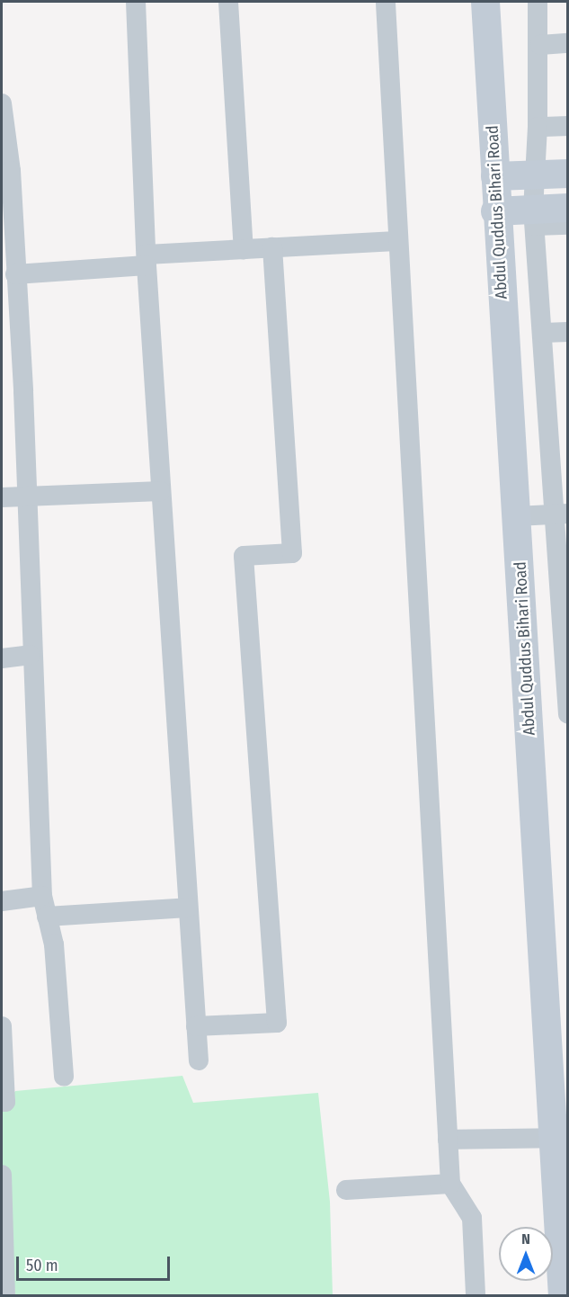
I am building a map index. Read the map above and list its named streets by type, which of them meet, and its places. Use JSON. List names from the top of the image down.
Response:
{
  "streets": {
    "main road": ["Abdul Quddus Bihari Road"]
  },
  "scale_bar": "50 m",
  "north": "top"
}
